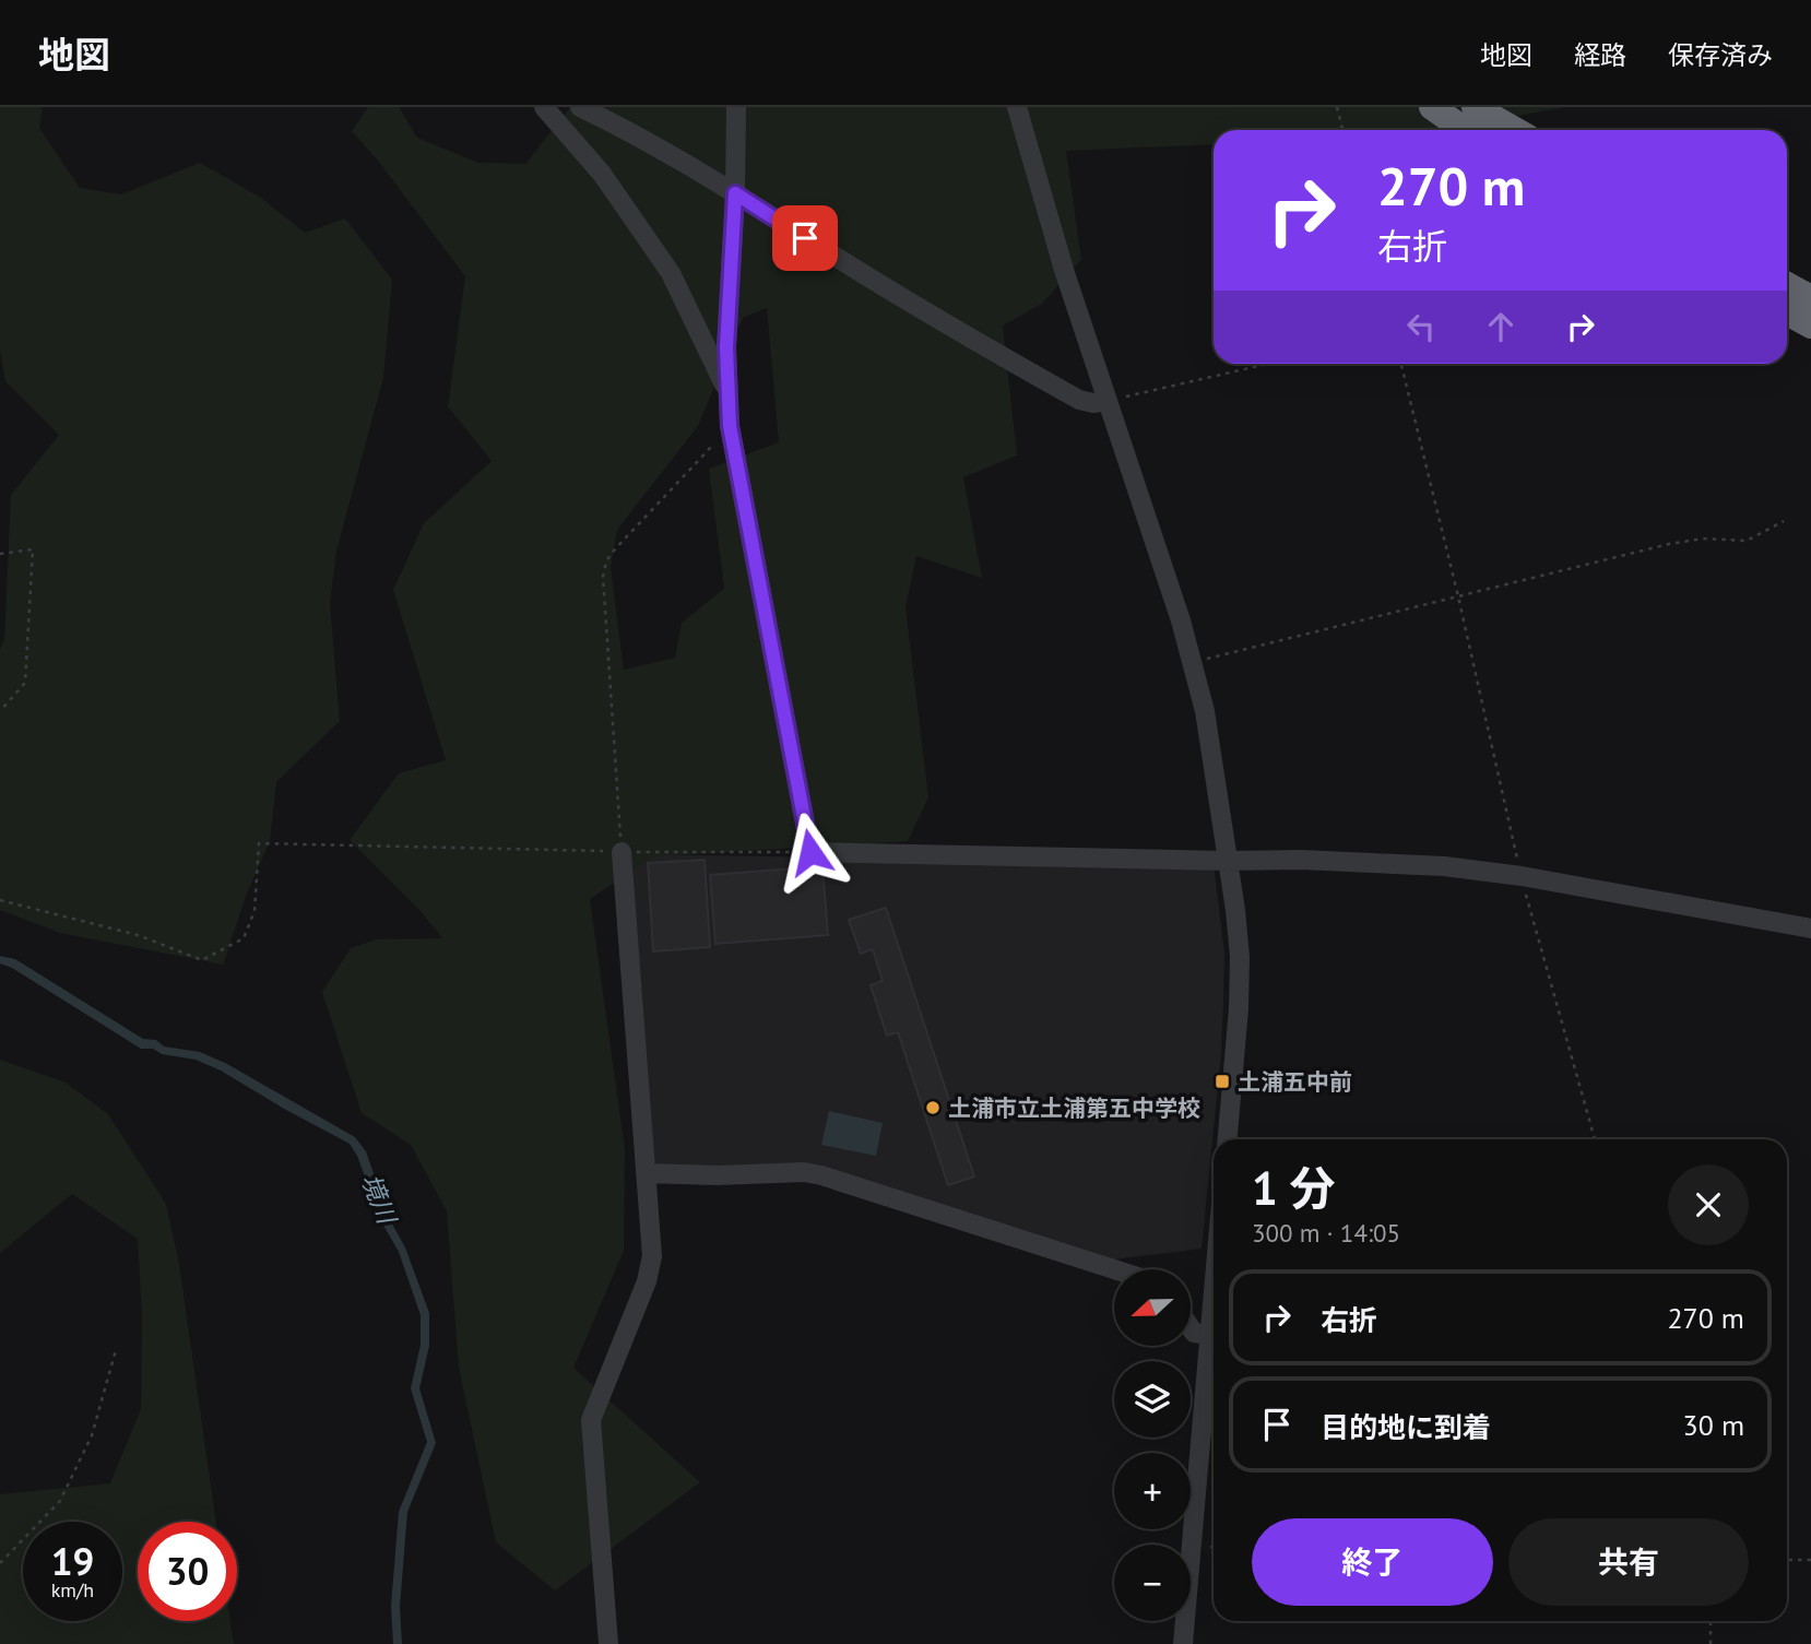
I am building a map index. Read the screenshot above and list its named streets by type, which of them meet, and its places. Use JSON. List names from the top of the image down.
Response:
{
  "water": ["境川"],
  "places": {
    "transit": ["土浦五中前"],
    "other": ["土浦市立土浦第五中学校"]
  },
  "north": "left",
  "page": {
    "header": "地図",
    "nav": ["地図", "経路", "保存済み"],
    "turn": ["270 m", "右折"],
    "heading": ["1 分", "300 m · 14:05"],
    "map_buttons": ["+", "−"],
    "list": [
      {
        "name": "右折",
        "value": "270 m"
      },
      {
        "name": "目的地に到着",
        "value": "30 m"
      }
    ],
    "buttons": ["終了", "共有"],
    "speed": "19 km/h",
    "limit": "30"
  }
}
